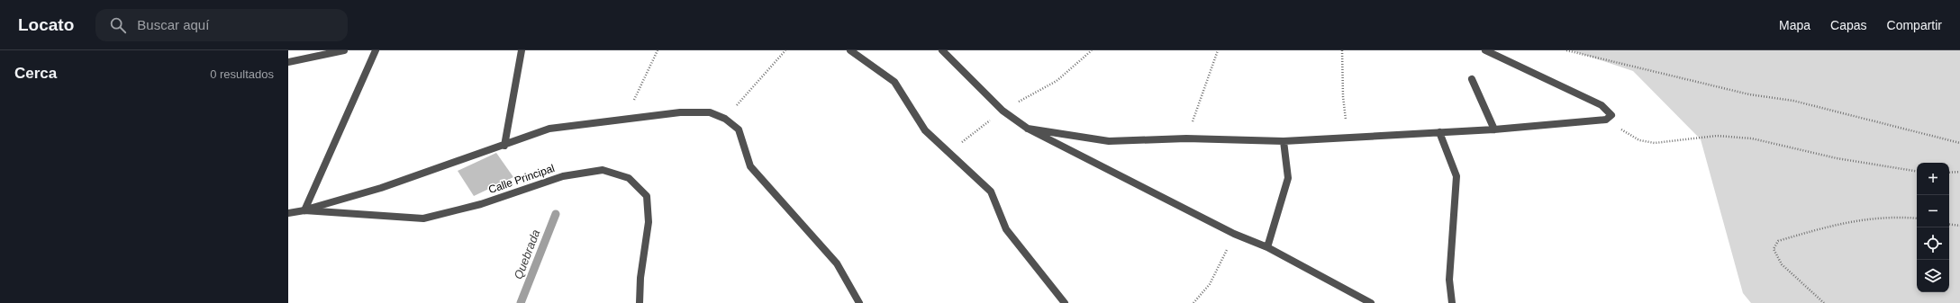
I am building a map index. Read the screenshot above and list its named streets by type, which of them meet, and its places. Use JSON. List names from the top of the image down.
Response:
{
  "streets": {
    "street": ["Calle Principal"]
  },
  "water": ["Quebrada"],
  "page": {
    "header": "Locato",
    "search": "Buscar aquí",
    "nav": ["Mapa", "Capas", "Compartir"],
    "heading": ["Cerca", "0 resultados"],
    "map_buttons": ["+", "−"]
  }
}
